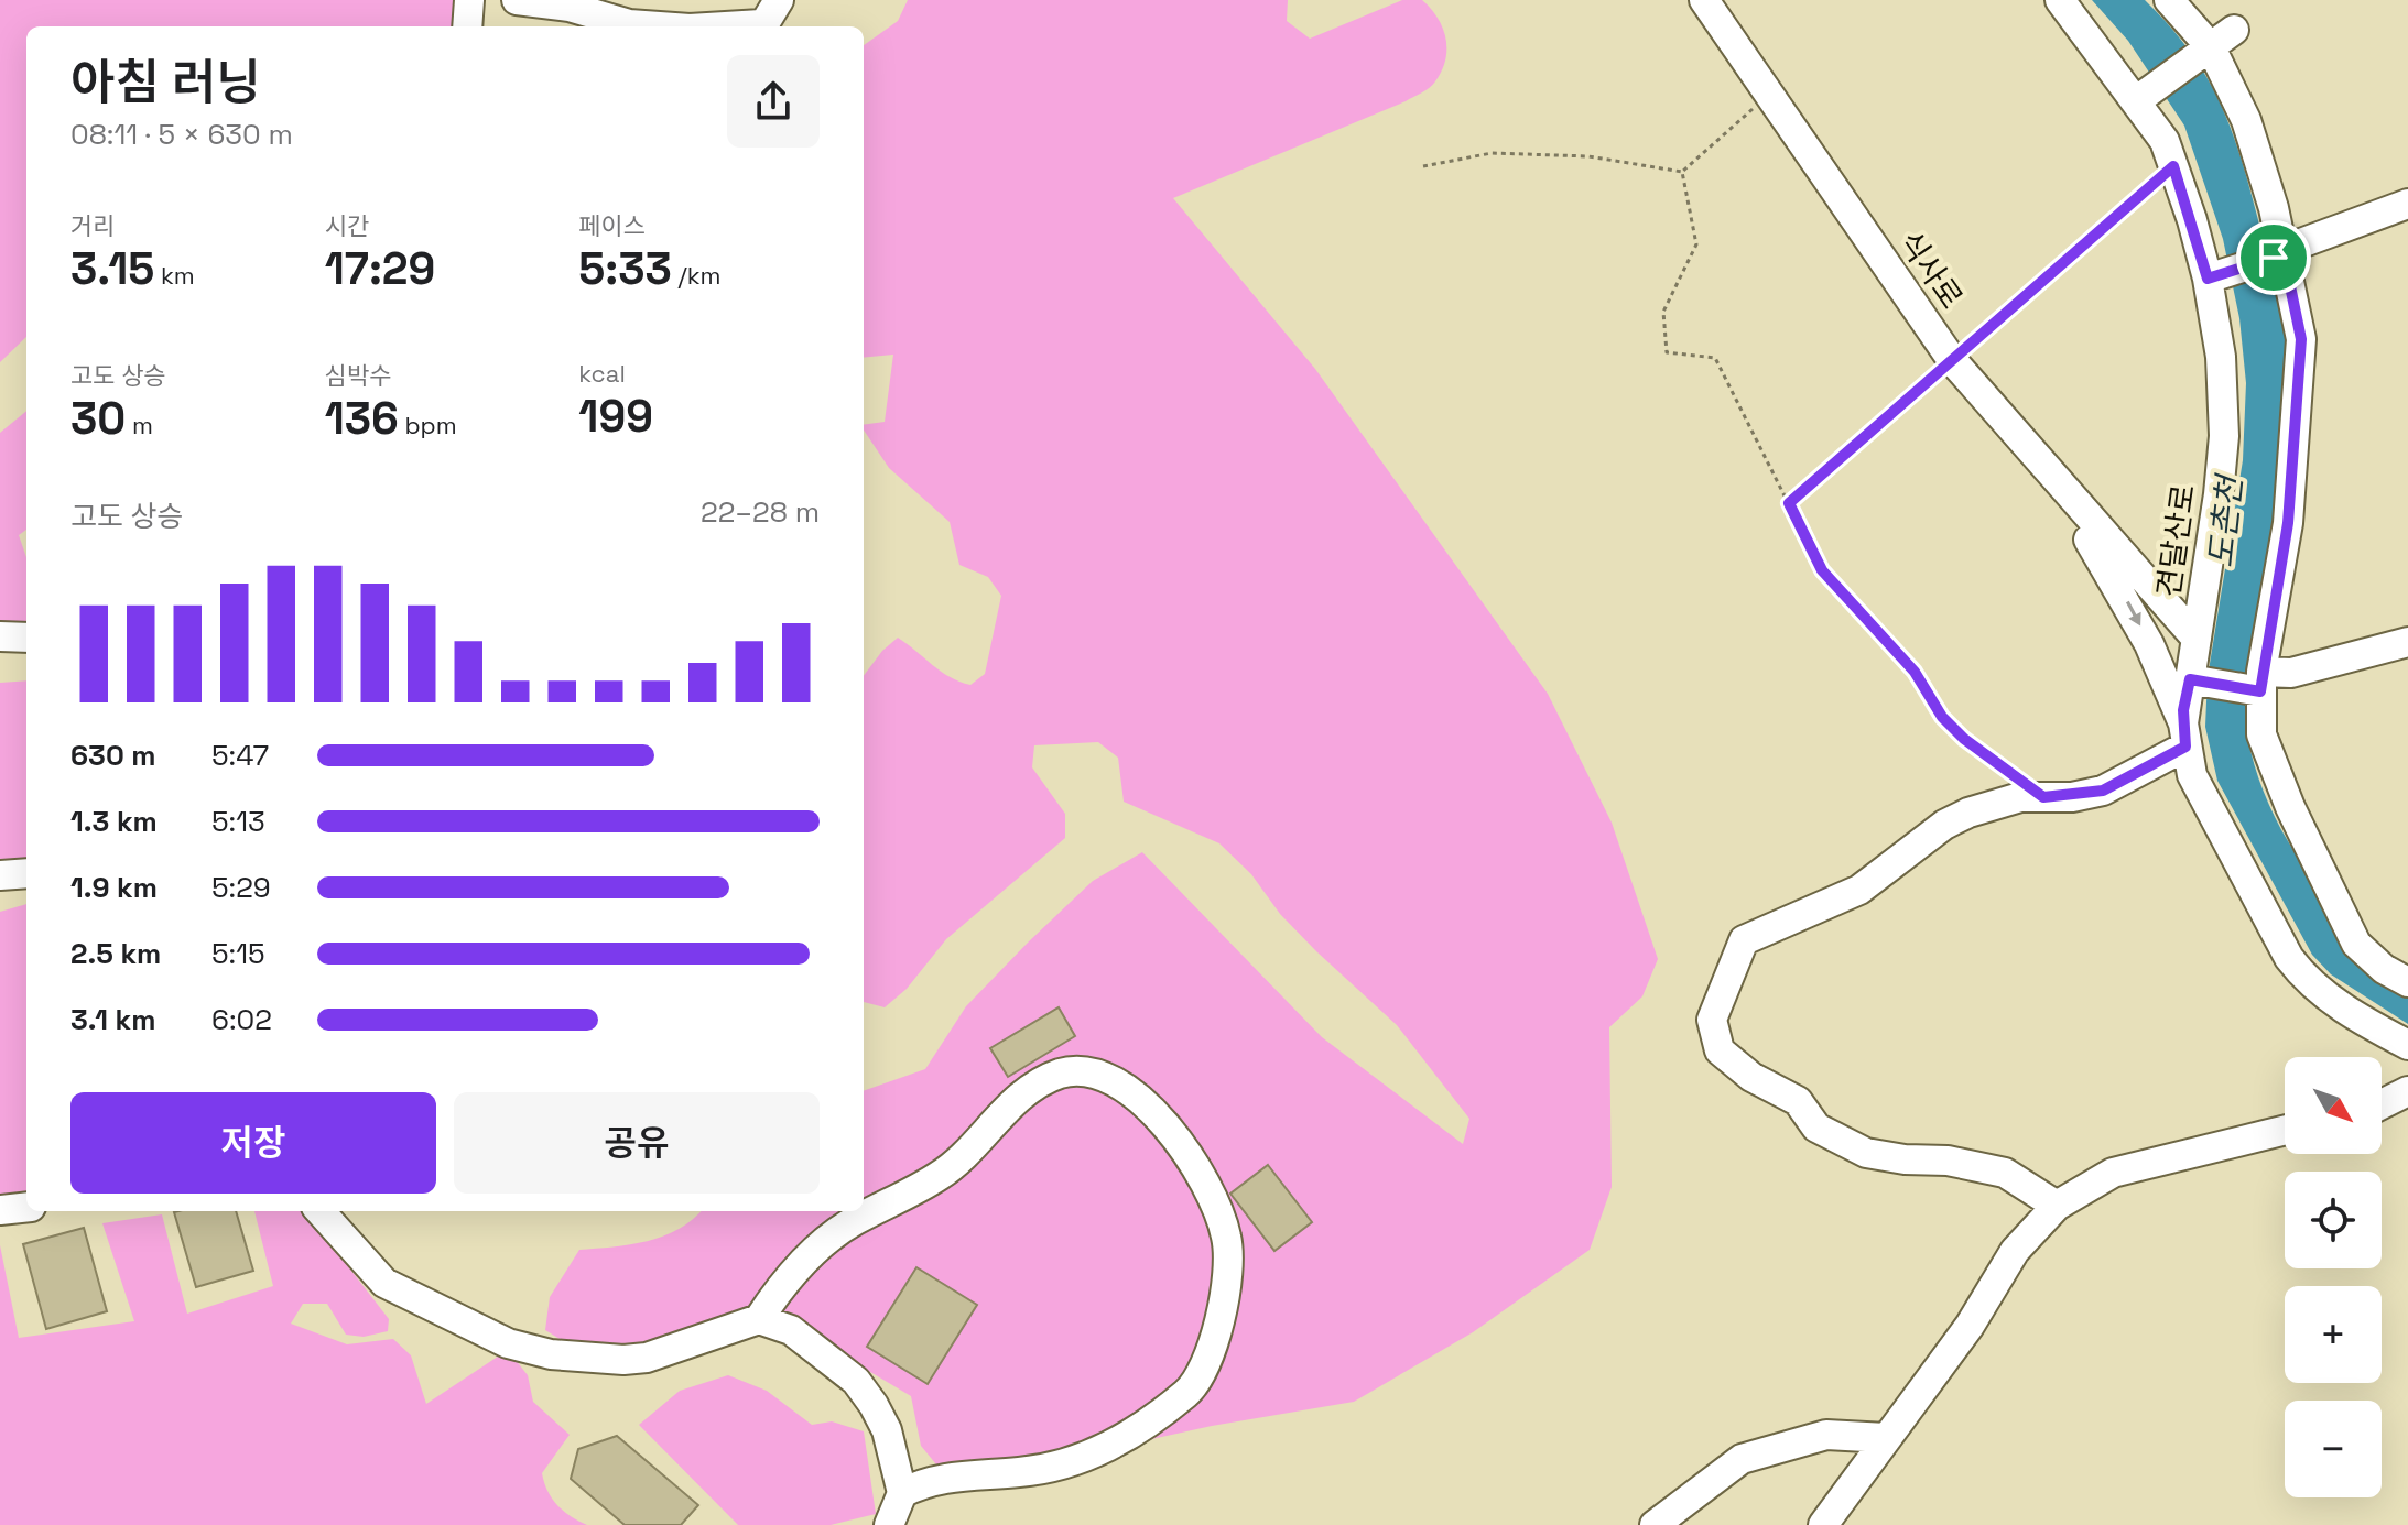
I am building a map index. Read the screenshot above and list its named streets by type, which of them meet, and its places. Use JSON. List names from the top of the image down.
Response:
{
  "streets": {
    "street": ["식사로", "견달산로"]
  },
  "crossings": [
    ["식사로", "견달산로"]
  ],
  "water": ["도촌천"],
  "north": "bottom right",
  "page": {
    "heading": ["아침 러닝", "08:11 · 5 × 630 m"],
    "stats": [
      ["거리", "3.15 km"],
      ["시간", "17:29"],
      ["페이스", "5:33 /km"],
      ["고도 상승", "30 m"],
      ["심박수", "136 bpm"],
      ["kcal", "199"]
    ],
    "chart": ["고도 상승", "22–28 m"],
    "list": [
      {
        "name": "630 m",
        "note": "5:47"
      },
      {
        "name": "1.3 km",
        "note": "5:13"
      },
      {
        "name": "1.9 km",
        "note": "5:29"
      },
      {
        "name": "2.5 km",
        "note": "5:15"
      },
      {
        "name": "3.1 km",
        "note": "6:02"
      }
    ],
    "map_buttons": ["+", "−"],
    "buttons": ["저장", "공유"]
  }
}
